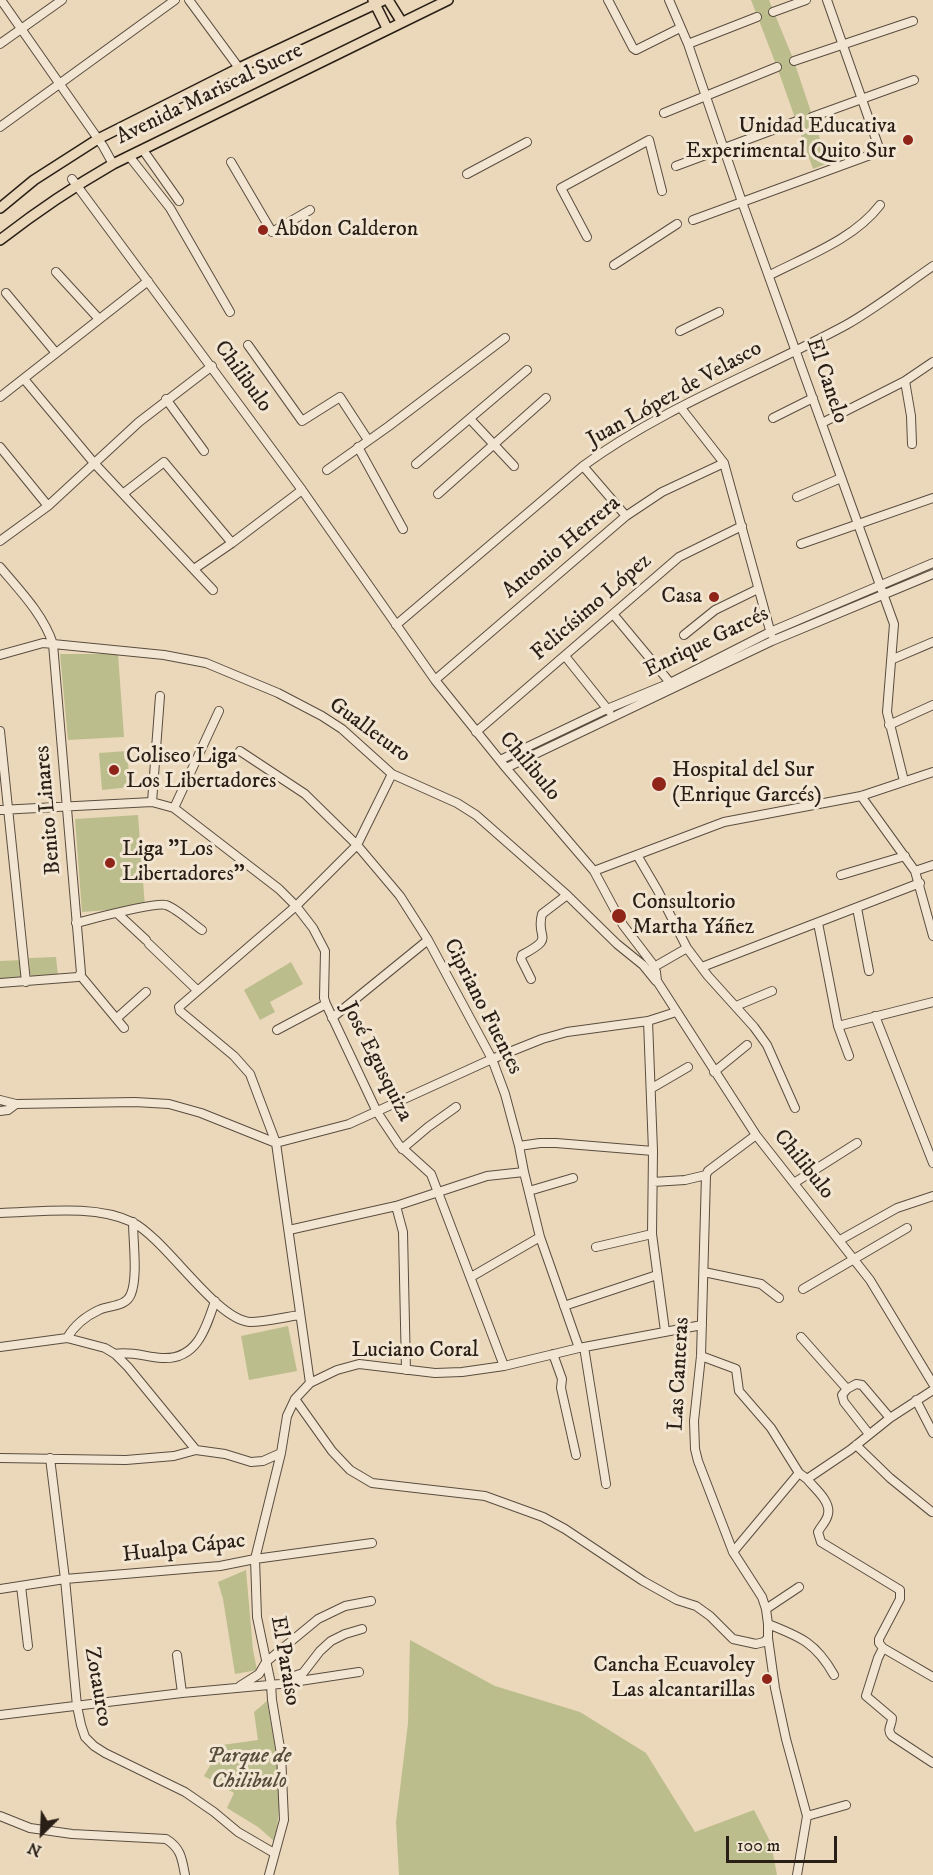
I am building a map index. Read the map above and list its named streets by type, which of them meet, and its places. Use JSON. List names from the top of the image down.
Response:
{
  "streets": {
    "main road": ["Avenida Mariscal Sucre"],
    "street": [
      "Chilibulo",
      "El Canelo",
      "Juan López de Velasco",
      "Antonio Herrera",
      "Felicísimo López",
      "Enrique Garcés",
      "Gualleturo",
      "Benito Linares",
      "Cipriano Fuentes",
      "José Egusquiza",
      "Luciano Coral",
      "Las Canteras",
      "Hualpa Cápac",
      "El Paraíso",
      "Zotaurco"
    ]
  },
  "crossings": [
    ["Avenida Mariscal Sucre", "Chilibulo"],
    ["Chilibulo", "Juan López de Velasco"],
    ["Chilibulo", "Antonio Herrera"],
    ["Chilibulo", "Felicísimo López"],
    ["Chilibulo", "Enrique Garcés"],
    ["Chilibulo", "Gualleturo"],
    ["El Canelo", "Juan López de Velasco"],
    ["El Canelo", "Enrique Garcés"],
    ["Gualleturo", "Benito Linares"],
    ["Benito Linares", "José Egusquiza"],
    ["Cipriano Fuentes", "Luciano Coral"],
    ["José Egusquiza", "Luciano Coral"],
    ["Luciano Coral", "Las Canteras"],
    ["Luciano Coral", "El Paraíso"],
    ["Hualpa Cápac", "El Paraíso"],
    ["Hualpa Cápac", "Zotaurco"],
    ["El Paraíso", "Zotaurco"]
  ],
  "parks": ["Parque de Chilibulo"],
  "places": [
    "Unidad Educativa Experimental Quito Sur",
    "Abdon Calderon",
    "Casa",
    "Coliseo Liga Los Libertadores",
    "Hospital del Sur (Enrique Garcés)",
    "Liga \"Los Libertadores\"",
    "Consultorio Martha Yáñez",
    "Cancha Ecuavoley Las alcantarillas"
  ],
  "scale_bar": "100 m",
  "north": "bottom left"
}
